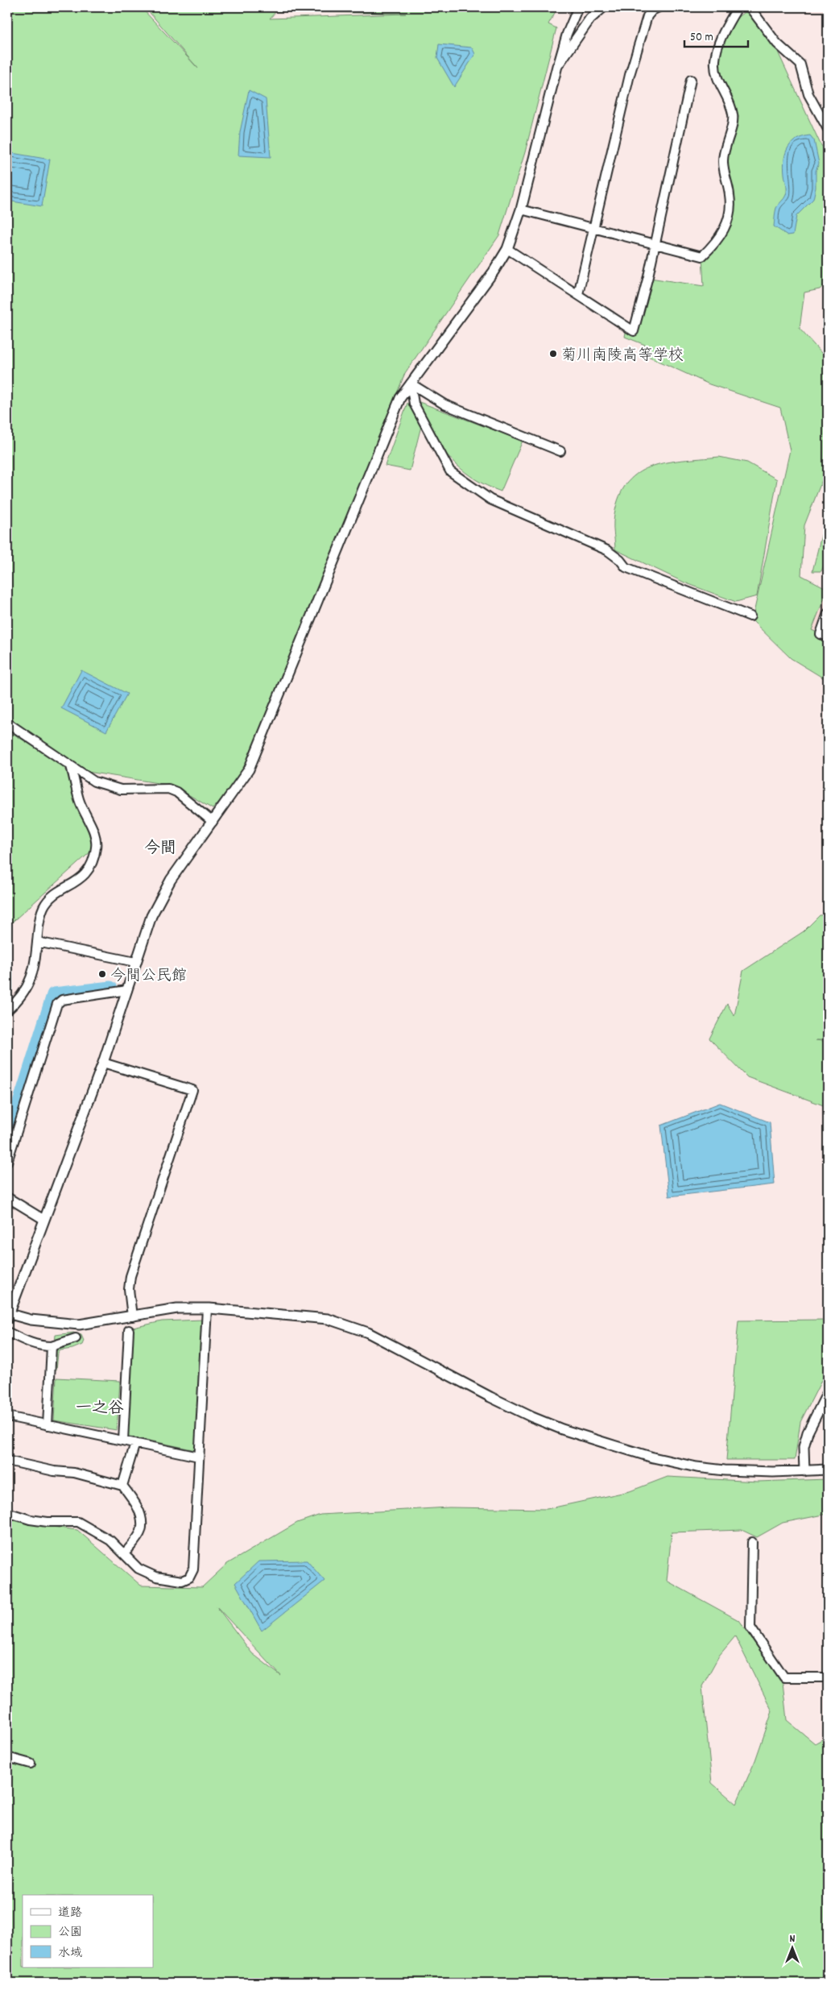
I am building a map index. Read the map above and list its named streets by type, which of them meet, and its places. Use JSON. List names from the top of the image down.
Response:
{
  "districts": ["今間", "一之谷"],
  "places": ["菊川南陵高等学校", "今間公民館"],
  "legend": ["道路", "公園", "水域"],
  "scale_bar": "50 m",
  "north": "top"
}
